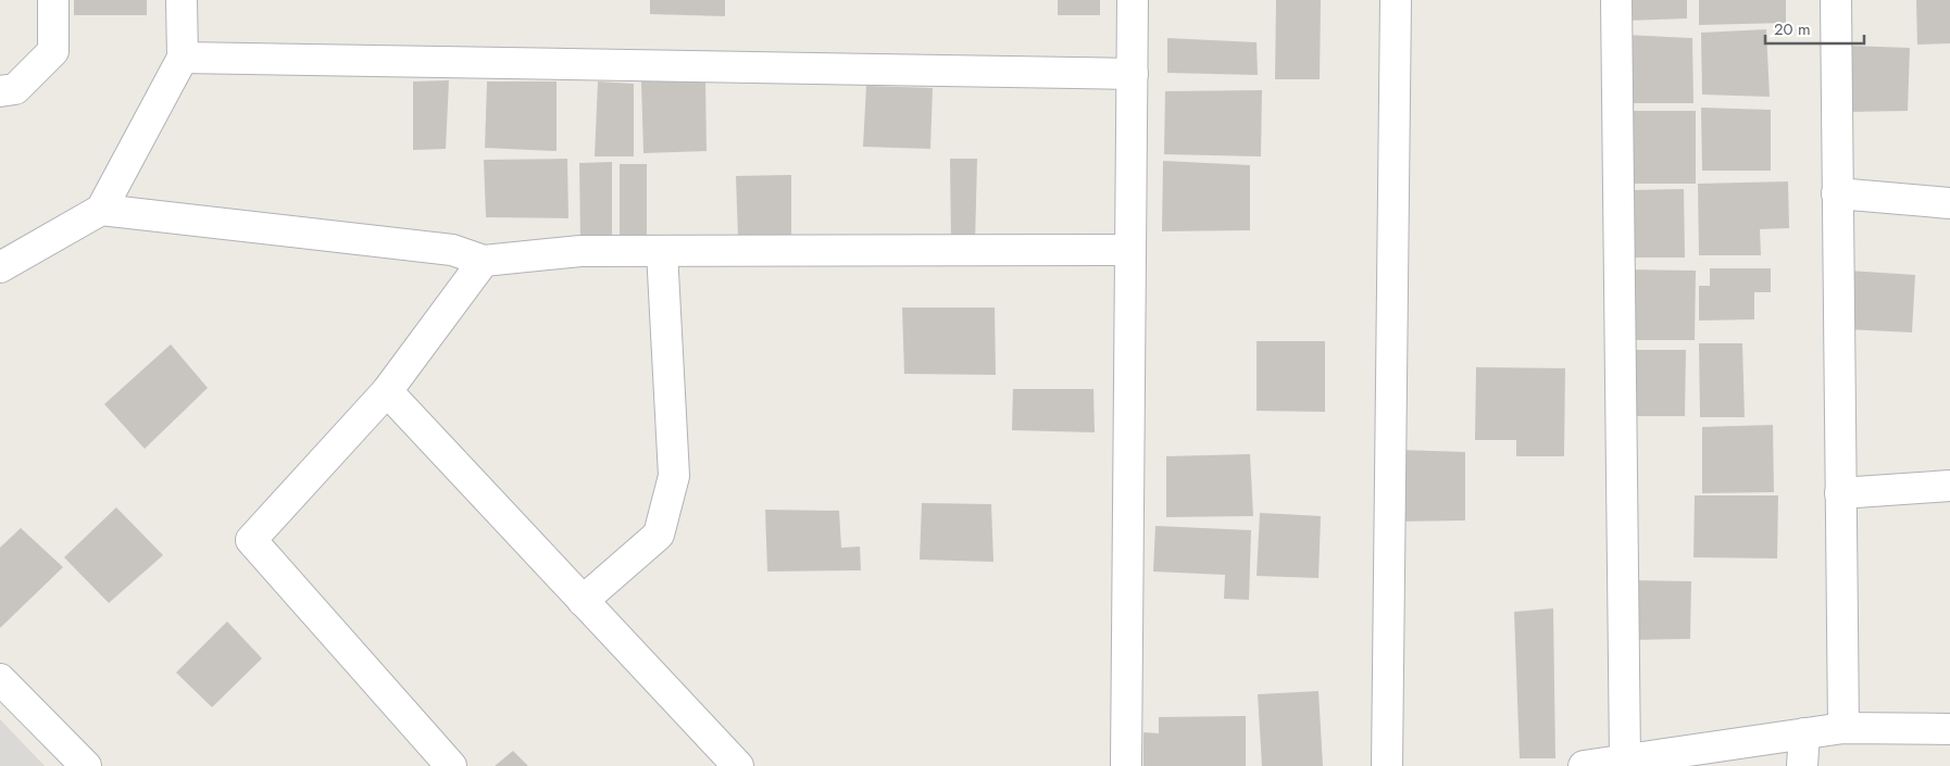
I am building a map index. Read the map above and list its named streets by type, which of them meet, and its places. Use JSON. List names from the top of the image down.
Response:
{
  "scale_bar": "20 m"
}
